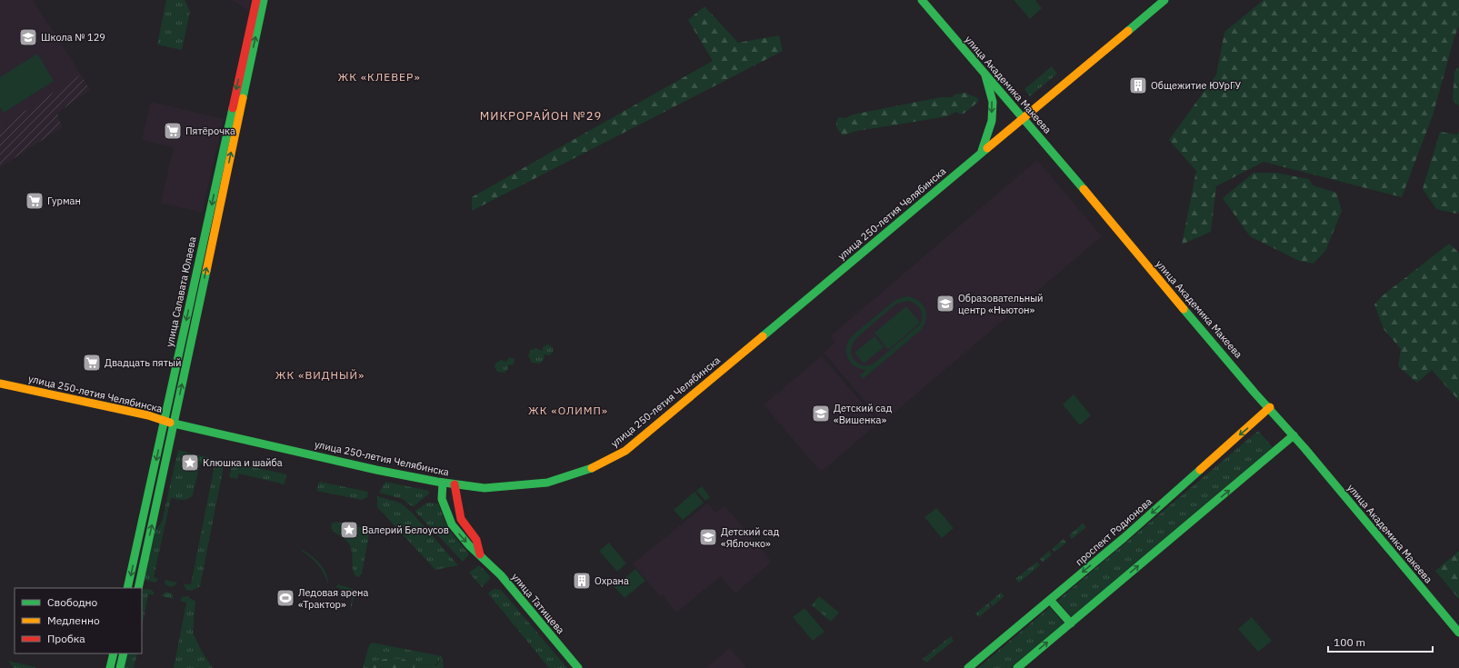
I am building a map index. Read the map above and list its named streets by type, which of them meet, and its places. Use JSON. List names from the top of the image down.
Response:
{
  "streets": {
    "street": [
      "улица Академика Макеева",
      "улица 250-летия Челябинска",
      "улица Салавата Юлаева",
      "проспект Родионова",
      "улица Татищева"
    ]
  },
  "crossings": [
    ["улица Академика Макеева", "улица 250-летия Челябинска"],
    ["улица Академика Макеева", "проспект Родионова"],
    ["улица 250-летия Челябинска", "улица Салавата Юлаева"],
    ["улица 250-летия Челябинска", "улица Татищева"]
  ],
  "districts": [
    "ЖК «КЛЕВЕР»",
    "МИКРОРАЙОН №29",
    "ЖК «ВИДНЫЙ»",
    "ЖК «ОЛИМП»"
  ],
  "places": {
    "school or university": [
      "Школа № 129",
      "Образовательный центр «Ньютон»",
      "Детский сад «Вишенка»",
      "Детский сад «Яблочко»"
    ],
    "building": ["Общежитие ЮУрГУ", "Охрана"],
    "supermarket": ["Пятёрочка", "Гурман", "Двадцать пятый"],
    "place": ["Клюшка и шайба", "Валерий Белоусов"],
    "sports": ["Ледовая арена «Трактор»"]
  },
  "legend": ["Свободно", "Медленно", "Пробка"],
  "scale_bar": "100 m"
}
